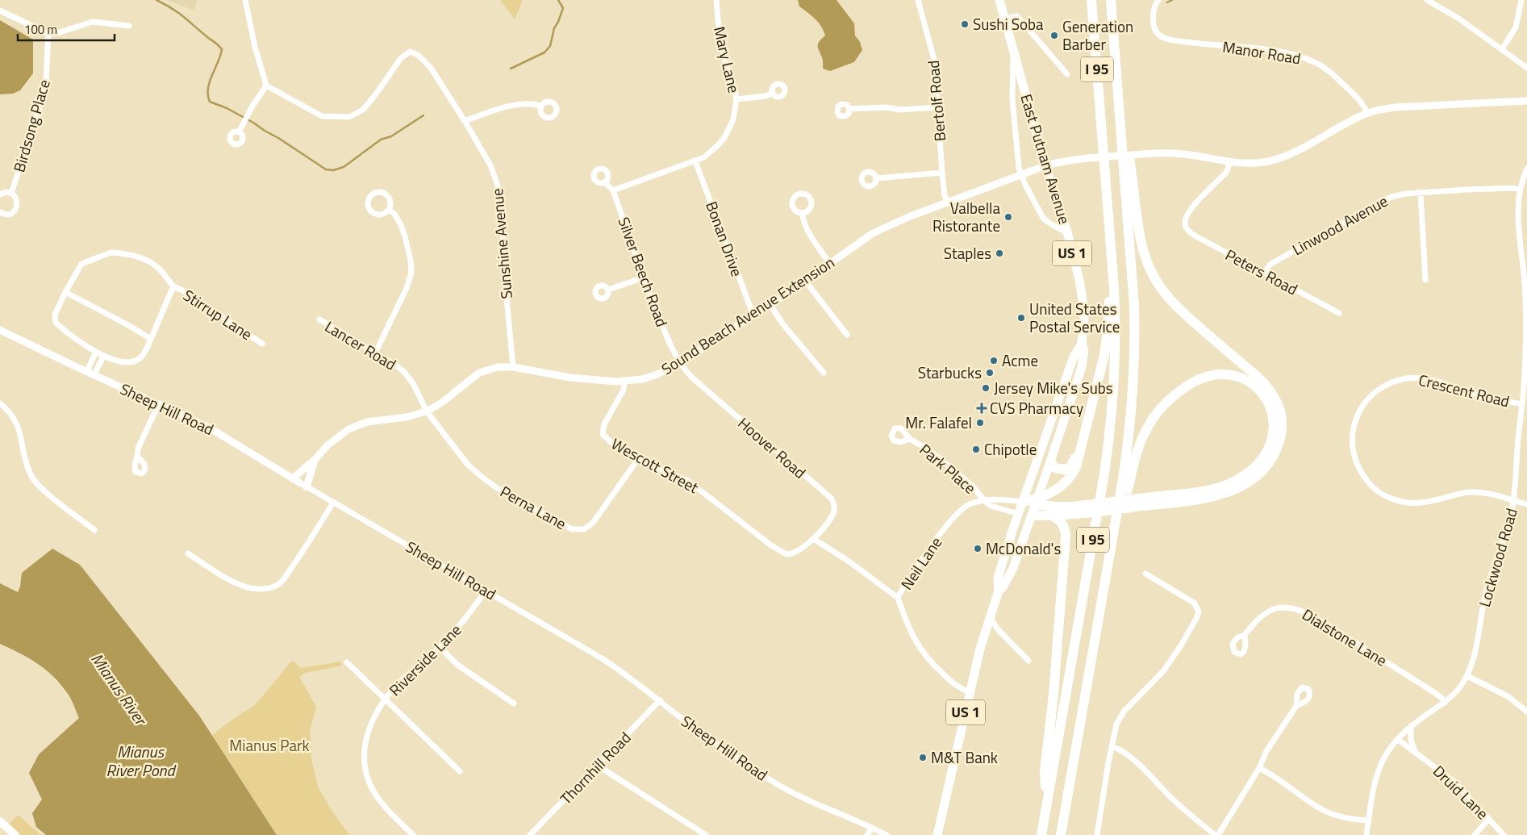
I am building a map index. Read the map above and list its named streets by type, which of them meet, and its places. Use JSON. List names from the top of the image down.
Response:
{
  "streets": {
    "highway": ["I 95"],
    "main road": ["East Putnam Avenue", "US 1", "Park Place"],
    "street": [
      "Manor Road",
      "Mary Lane",
      "Bertolf Road",
      "Birdsong Place",
      "Linwood Avenue",
      "Bonan Drive",
      "Sunshine Avenue",
      "Silver Beech Road",
      "Peters Road",
      "Stirrup Lane",
      "Sound Beach Avenue Extension",
      "Lancer Road",
      "Crescent Road",
      "Sheep Hill Road",
      "Hoover Road",
      "Wescott Street",
      "Perna Lane",
      "Lockwood Road",
      "Neil Lane",
      "Dialstone Lane",
      "Riverside Lane",
      "Thornhill Road",
      "Druid Lane"
    ]
  },
  "crossings": [
    ["Manor Road", "Sound Beach Avenue Extension"],
    ["Mary Lane", "Bonan Drive"],
    ["Mary Lane", "Silver Beech Road"],
    ["Bertolf Road", "Sound Beach Avenue Extension"],
    ["East Putnam Avenue", "Sound Beach Avenue Extension"],
    ["East Putnam Avenue", "Park Place"],
    ["East Putnam Avenue", "Neil Lane"],
    ["Linwood Avenue", "Peters Road"],
    ["Linwood Avenue", "Lockwood Road"],
    ["Bonan Drive", "Sound Beach Avenue Extension"],
    ["Sunshine Avenue", "Sound Beach Avenue Extension"],
    ["Silver Beech Road", "Sound Beach Avenue Extension"],
    ["Silver Beech Road", "Hoover Road"],
    ["Peters Road", "Sound Beach Avenue Extension"],
    ["Sound Beach Avenue Extension", "Lancer Road"],
    ["Sound Beach Avenue Extension", "Sheep Hill Road"],
    ["Sound Beach Avenue Extension", "Hoover Road"],
    ["Sound Beach Avenue Extension", "Wescott Street"],
    ["Sound Beach Avenue Extension", "Perna Lane"],
    ["Lancer Road", "Perna Lane"],
    ["Crescent Road", "Lockwood Road"],
    ["Sheep Hill Road", "Riverside Lane"],
    ["Sheep Hill Road", "Thornhill Road"],
    ["Hoover Road", "Wescott Street"],
    ["Wescott Street", "Perna Lane"],
    ["Park Place", "Neil Lane"],
    ["Lockwood Road", "Dialstone Lane"],
    ["Lockwood Road", "Druid Lane"]
  ],
  "water": ["Mianus River", "Mianus River Pond"],
  "parks": ["Mianus Park"],
  "places": {
    "other": [
      "Sushi Soba",
      "Generation Barber",
      "Valbella Ristorante",
      "Staples",
      "United States Postal Service",
      "Acme",
      "Starbucks",
      "Jersey Mike's Subs",
      "Mr. Falafel",
      "Chipotle",
      "McDonald's",
      "M&T Bank"
    ],
    "health": ["CVS Pharmacy"]
  },
  "scale_bar": "100 m"
}
